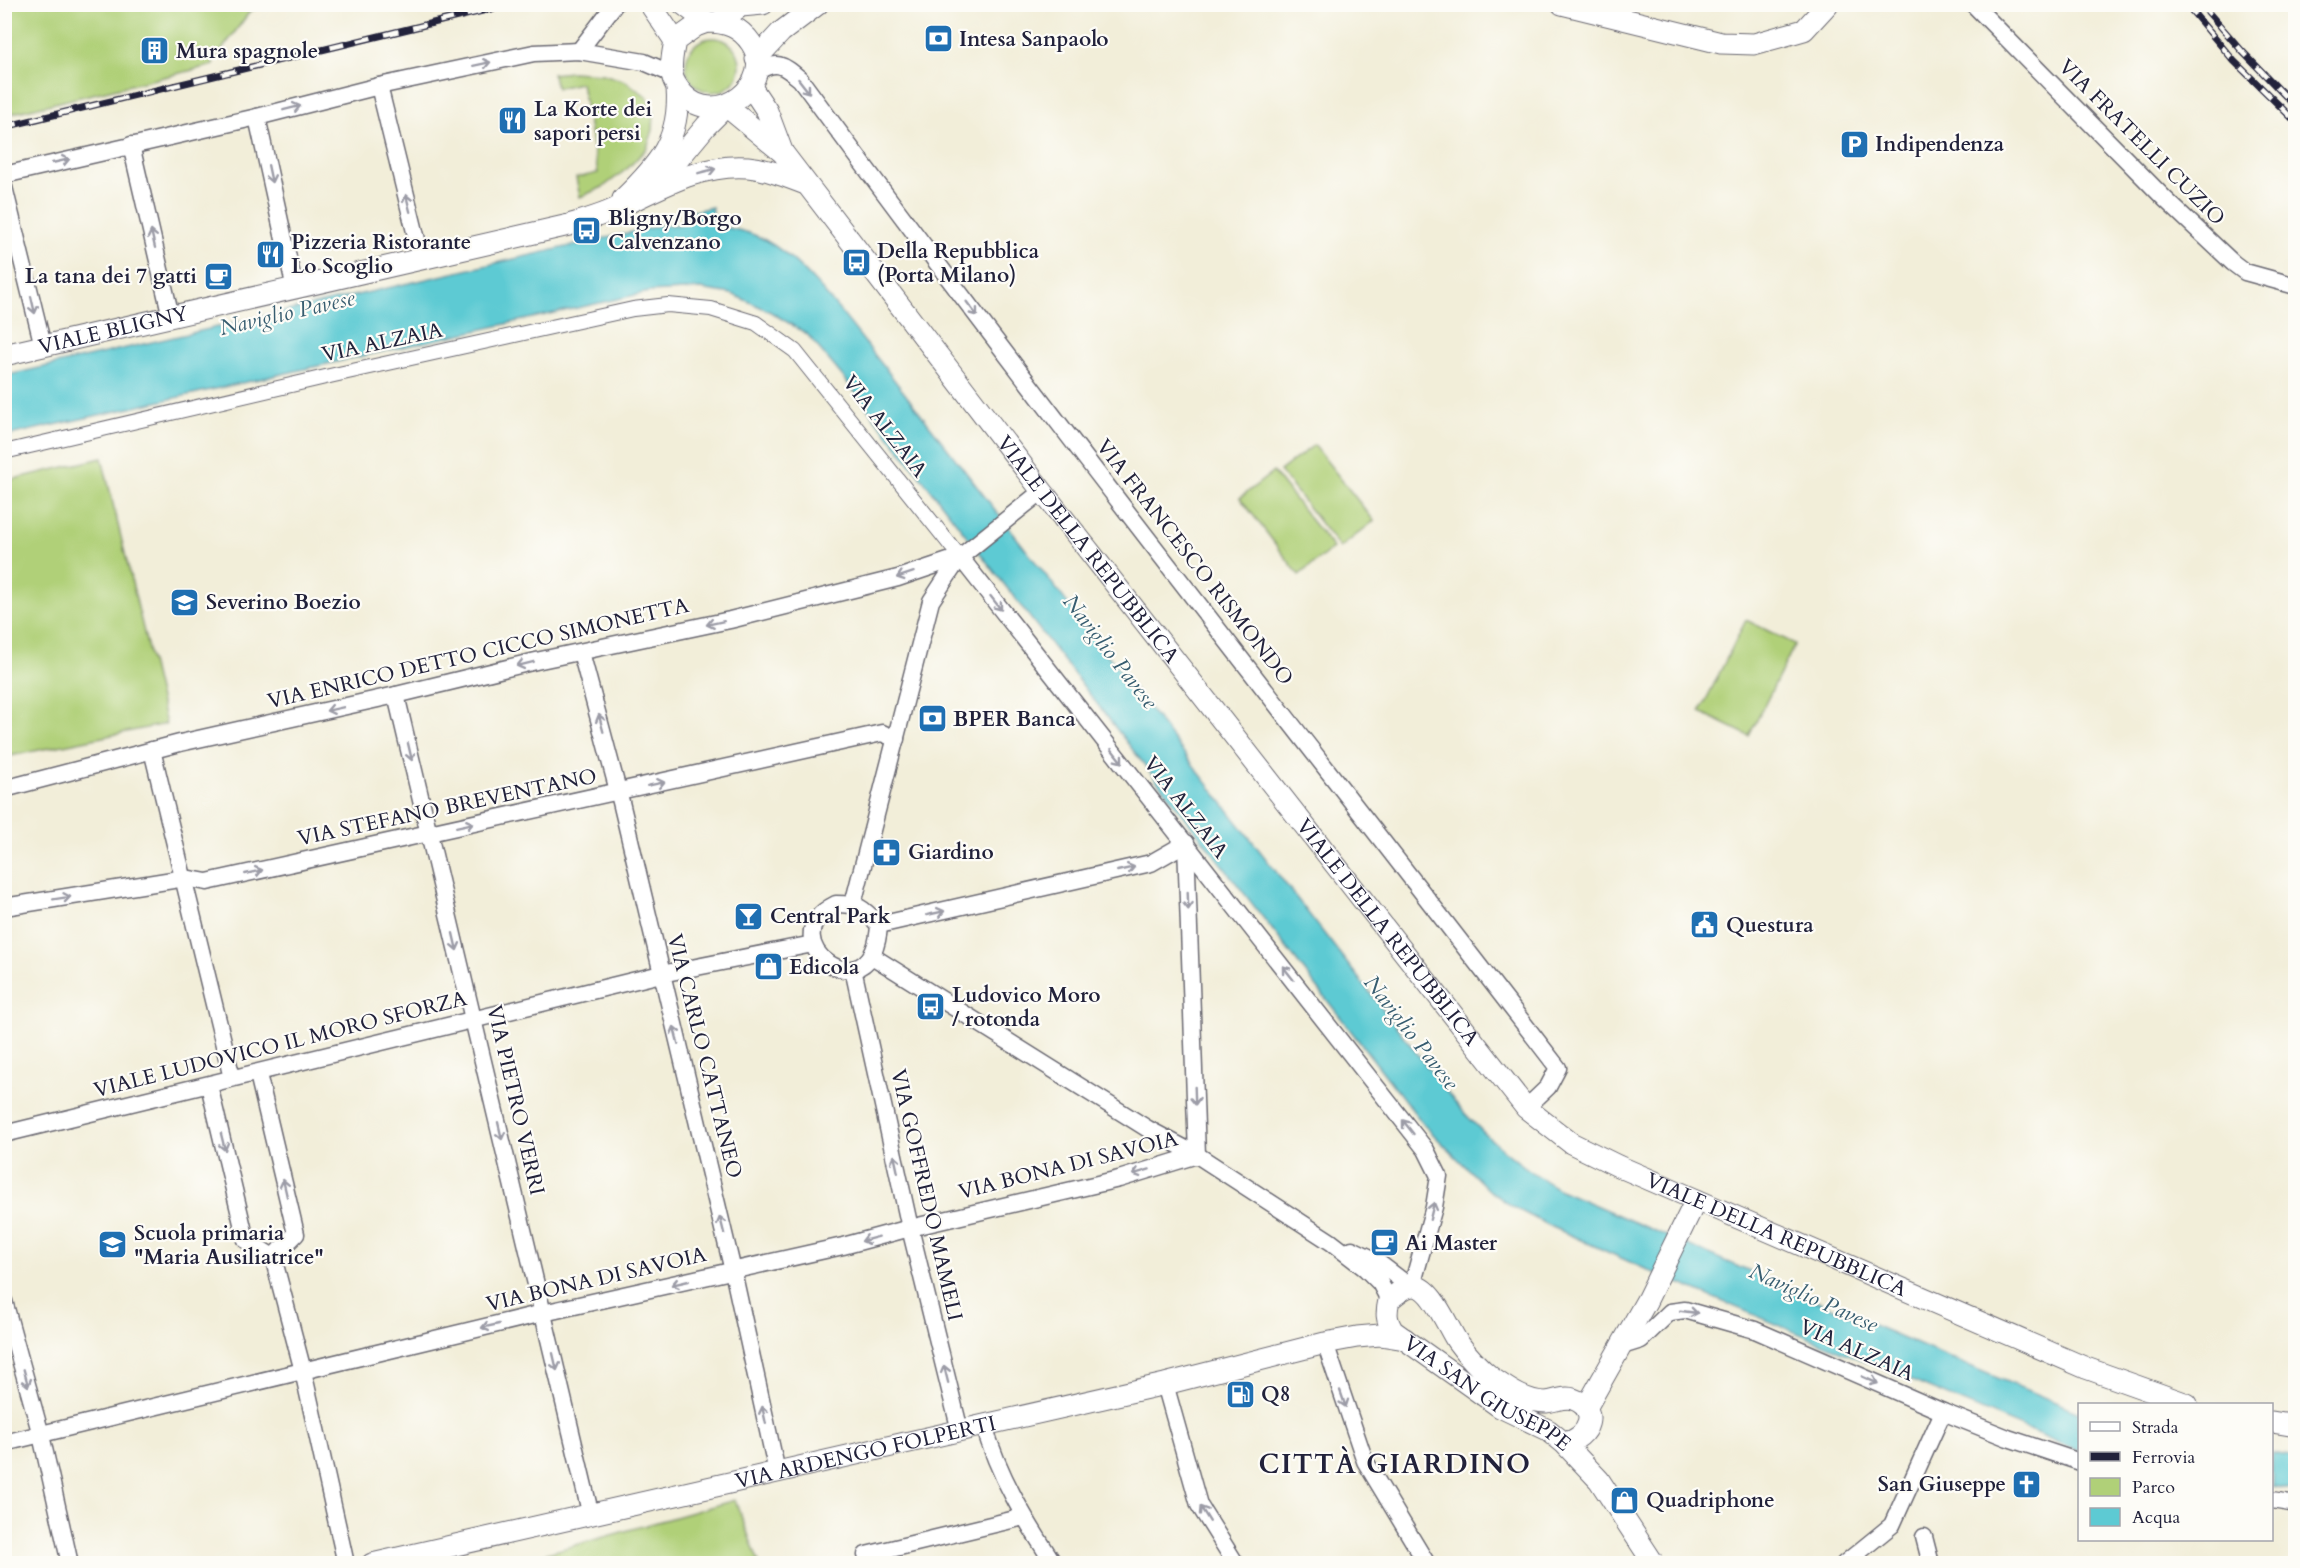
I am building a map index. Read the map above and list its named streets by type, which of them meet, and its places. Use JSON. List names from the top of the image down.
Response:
{
  "streets": {
    "street": [
      "VIA FRATELLI CUZIO",
      "VIALE BLIGNY",
      "VIA ALZAIA",
      "VIALE DELLA REPUBBLICA",
      "VIA FRANCESCO RISMONDO",
      "VIA ENRICO DETTO CICCO SIMONETTA",
      "VIA STEFANO BREVENTANO",
      "VIALE LUDOVICO IL MORO SFORZA",
      "VIA CARLO CATTANEO",
      "VIA PIETRO VERRI",
      "VIA BONA DI SAVOIA",
      "VIA GOFFREDO MAMELI",
      "VIA SAN GIUSEPPE",
      "VIA ARDENGO FOLPERTI"
    ]
  },
  "crossings": [
    ["VIALE BLIGNY", "VIALE DELLA REPUBBLICA"],
    ["VIALE BLIGNY", "VIA FRANCESCO RISMONDO"],
    ["VIA ALZAIA", "VIA ENRICO DETTO CICCO SIMONETTA"],
    ["VIA ALZAIA", "VIA SAN GIUSEPPE"],
    ["VIALE DELLA REPUBBLICA", "VIA FRANCESCO RISMONDO"],
    ["VIA ENRICO DETTO CICCO SIMONETTA", "VIA CARLO CATTANEO"],
    ["VIA ENRICO DETTO CICCO SIMONETTA", "VIA PIETRO VERRI"],
    ["VIA STEFANO BREVENTANO", "VIA CARLO CATTANEO"],
    ["VIA STEFANO BREVENTANO", "VIA PIETRO VERRI"],
    ["VIALE LUDOVICO IL MORO SFORZA", "VIA CARLO CATTANEO"],
    ["VIALE LUDOVICO IL MORO SFORZA", "VIA PIETRO VERRI"],
    ["VIALE LUDOVICO IL MORO SFORZA", "VIA GOFFREDO MAMELI"],
    ["VIA CARLO CATTANEO", "VIA BONA DI SAVOIA"],
    ["VIA CARLO CATTANEO", "VIA ARDENGO FOLPERTI"],
    ["VIA PIETRO VERRI", "VIA BONA DI SAVOIA"],
    ["VIA PIETRO VERRI", "VIA ARDENGO FOLPERTI"],
    ["VIA BONA DI SAVOIA", "VIA GOFFREDO MAMELI"],
    ["VIA GOFFREDO MAMELI", "VIA ARDENGO FOLPERTI"],
    ["VIA SAN GIUSEPPE", "VIA ARDENGO FOLPERTI"]
  ],
  "one_way": [
    "VIA FRANCESCO RISMONDO",
    "VIA ENRICO DETTO CICCO SIMONETTA",
    "VIA STEFANO BREVENTANO",
    "VIA CARLO CATTANEO",
    "VIA PIETRO VERRI",
    "VIA BONA DI SAVOIA",
    "VIA GOFFREDO MAMELI"
  ],
  "districts": ["CITTÀ GIARDINO"],
  "water": ["Naviglio Pavese"],
  "places": {
    "bank": ["Intesa Sanpaolo", "BPER Banca"],
    "building": ["Mura spagnole"],
    "restaurant": ["La Korte dei sapori persi", "Pizzeria Ristorante Lo Scoglio"],
    "parking": ["Indipendenza"],
    "bus stop": ["Bligny/Borgo Calvenzano", "Della Repubblica (Porta Milano)", "Ludovico Moro / rotonda"],
    "cafe": ["La tana dei 7 gatti", "Ai Master"],
    "school or university": ["Severino Boezio", "Scuola primaria \"Maria Ausiliatrice\""],
    "pharmacy": ["Giardino"],
    "bar": ["Central Park"],
    "public building": ["Questura"],
    "shop": ["Edicola", "Quadriphone"],
    "fuel station": ["Q8"],
    "church": ["San Giuseppe"]
  },
  "legend": [
    "Strada",
    "Ferrovia",
    "Parco",
    "Acqua"
  ]
}
